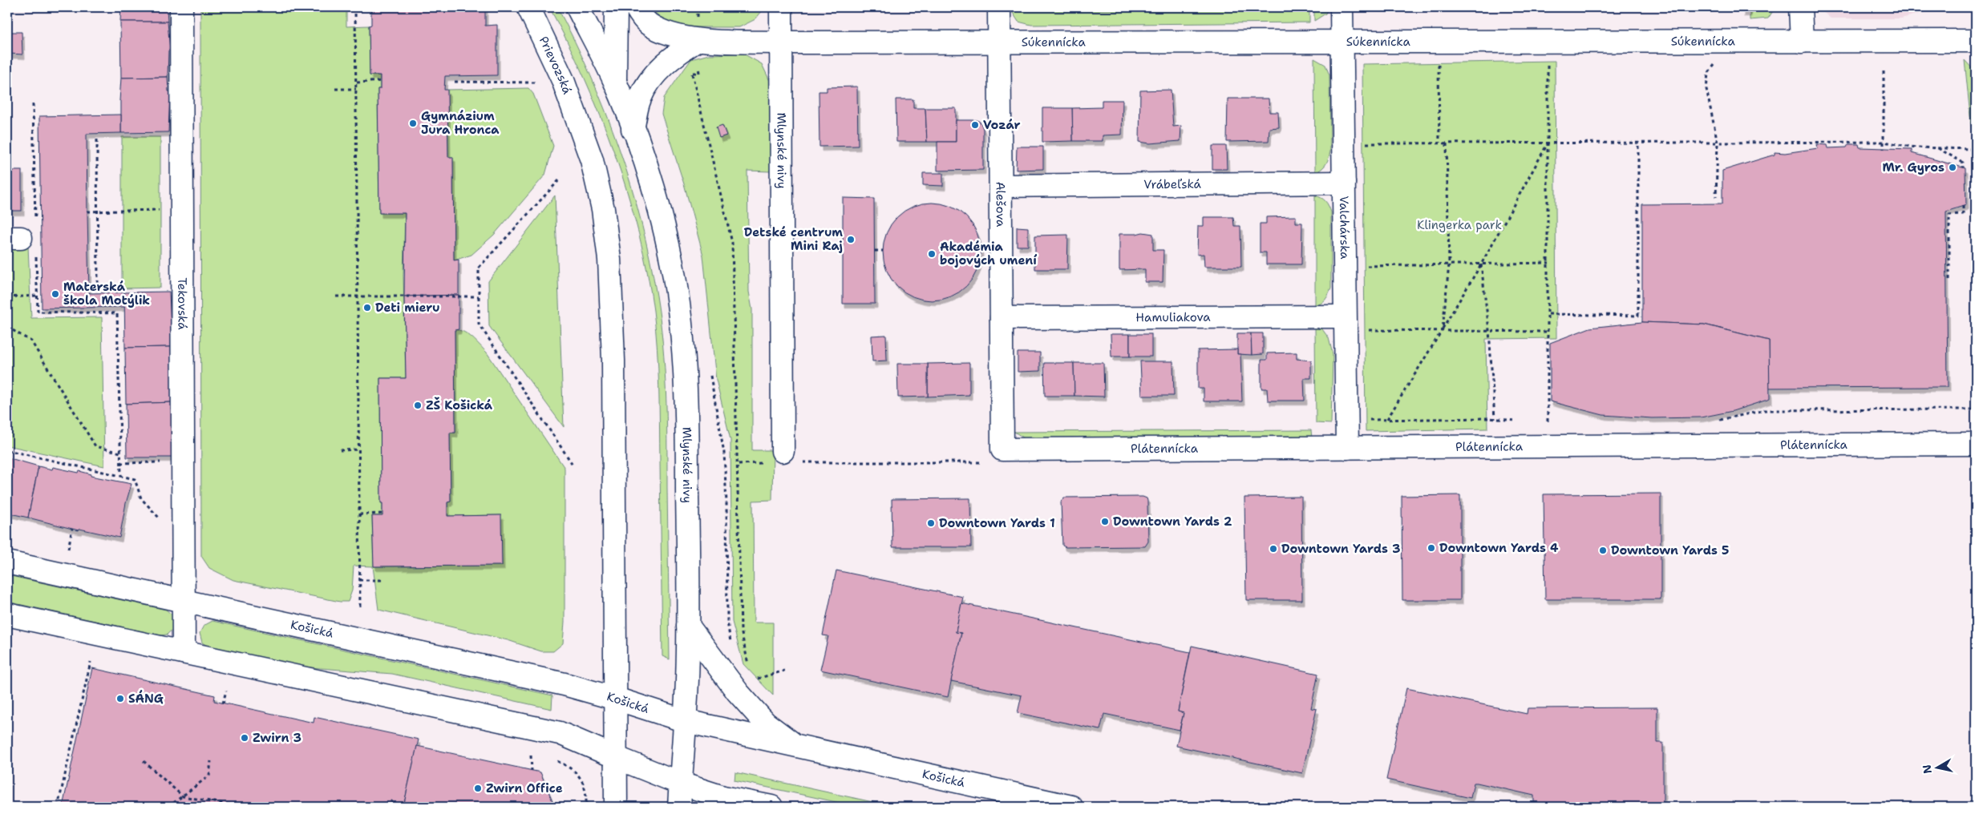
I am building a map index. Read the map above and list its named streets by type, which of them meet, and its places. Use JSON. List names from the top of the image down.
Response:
{
  "streets": {
    "street": [
      "Súkennícka",
      "Prievozská",
      "Mlynské nivy",
      "Vrábeľská",
      "Alešova",
      "Valchárska",
      "Tekovská",
      "Hamuliakova",
      "Plátennícka",
      "Košická"
    ]
  },
  "crossings": [
    ["Súkennícka", "Mlynské nivy"],
    ["Súkennícka", "Alešova"],
    ["Súkennícka", "Valchárska"],
    ["Prievozská", "Košická"],
    ["Mlynské nivy", "Košická"],
    ["Vrábeľská", "Alešova"],
    ["Vrábeľská", "Valchárska"],
    ["Alešova", "Hamuliakova"],
    ["Alešova", "Plátennícka"],
    ["Valchárska", "Hamuliakova"],
    ["Valchárska", "Plátennícka"],
    ["Tekovská", "Košická"]
  ],
  "parks": ["Klingerka park"],
  "places": [
    "Gymnázium Jura Hronca",
    "Vozár",
    "Mr. Gyros",
    "Detské centrum Mini Raj",
    "Akadémia bojových umení",
    "Materská škola Motýlik",
    "Deti mieru",
    "ZŠ Košická",
    "Downtown Yards 2",
    "Downtown Yards 1",
    "Downtown Yards 4",
    "Downtown Yards 3",
    "Downtown Yards 5",
    "SÁNG",
    "Zwirn 3",
    "Zwirn Office"
  ],
  "north": "left"
}
